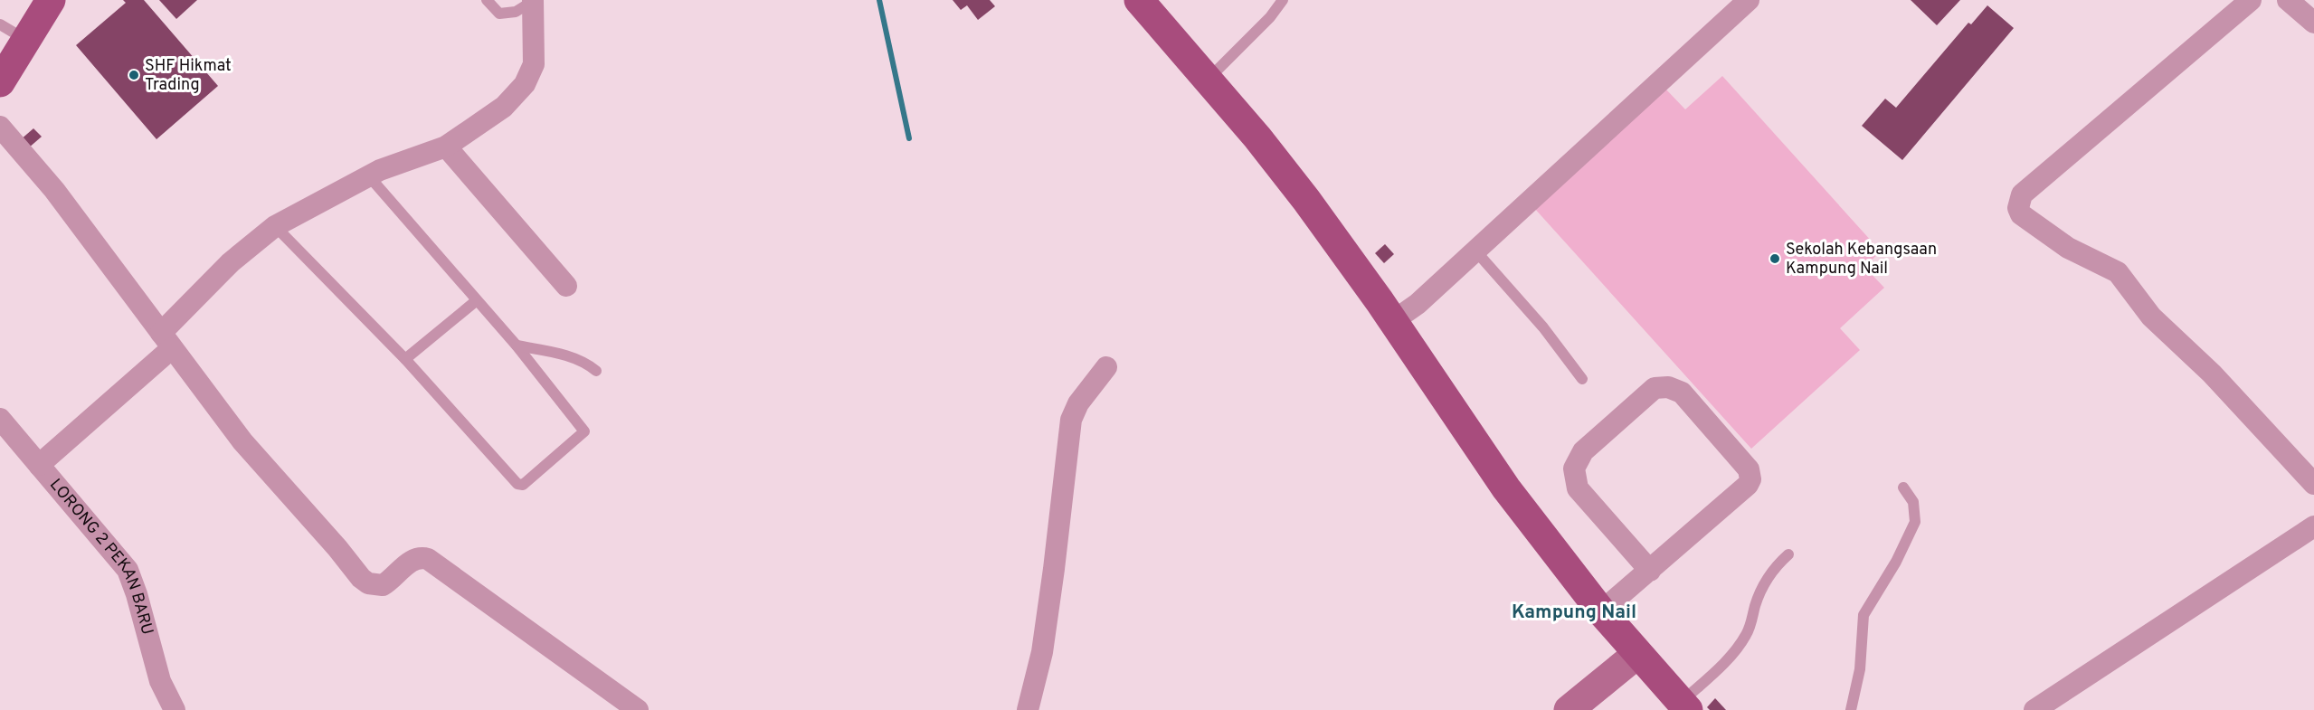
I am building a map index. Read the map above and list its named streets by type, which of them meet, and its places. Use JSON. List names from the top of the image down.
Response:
{
  "streets": {
    "street": ["LORONG 2 PEKAN BARU"]
  },
  "districts": ["Kampung Nail"],
  "places": ["SHF Hikmat Trading", "Sekolah Kebangsaan Kampung Nail"]
}
